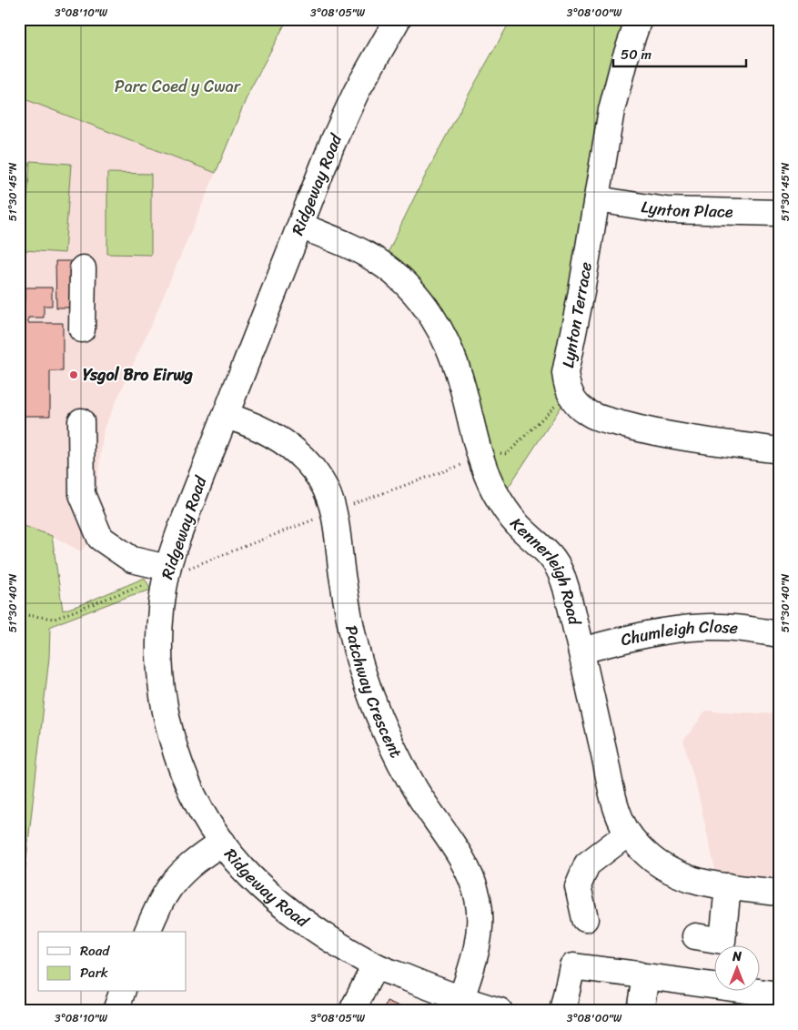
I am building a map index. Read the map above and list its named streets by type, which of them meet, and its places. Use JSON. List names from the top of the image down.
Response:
{
  "streets": {
    "street": [
      "Ridgeway Road",
      "Lynton Place",
      "Lynton Terrace",
      "Kennerleigh Road",
      "Chumleigh Close",
      "Patchway Crescent"
    ]
  },
  "crossings": [
    ["Ridgeway Road", "Kennerleigh Road"],
    ["Ridgeway Road", "Patchway Crescent"],
    ["Lynton Place", "Lynton Terrace"],
    ["Kennerleigh Road", "Chumleigh Close"]
  ],
  "parks": ["Parc Coed y Cwar"],
  "places": ["Ysgol Bro Eirwg"],
  "legend": ["Road", "Park"],
  "scale_bar": "50 m",
  "north": "top",
  "coordinates": [
    "3°08'10\"W",
    "3°08'05\"W",
    "3°08'00\"W",
    "51°30'45\"N",
    "51°30'40\"N"
  ]
}
